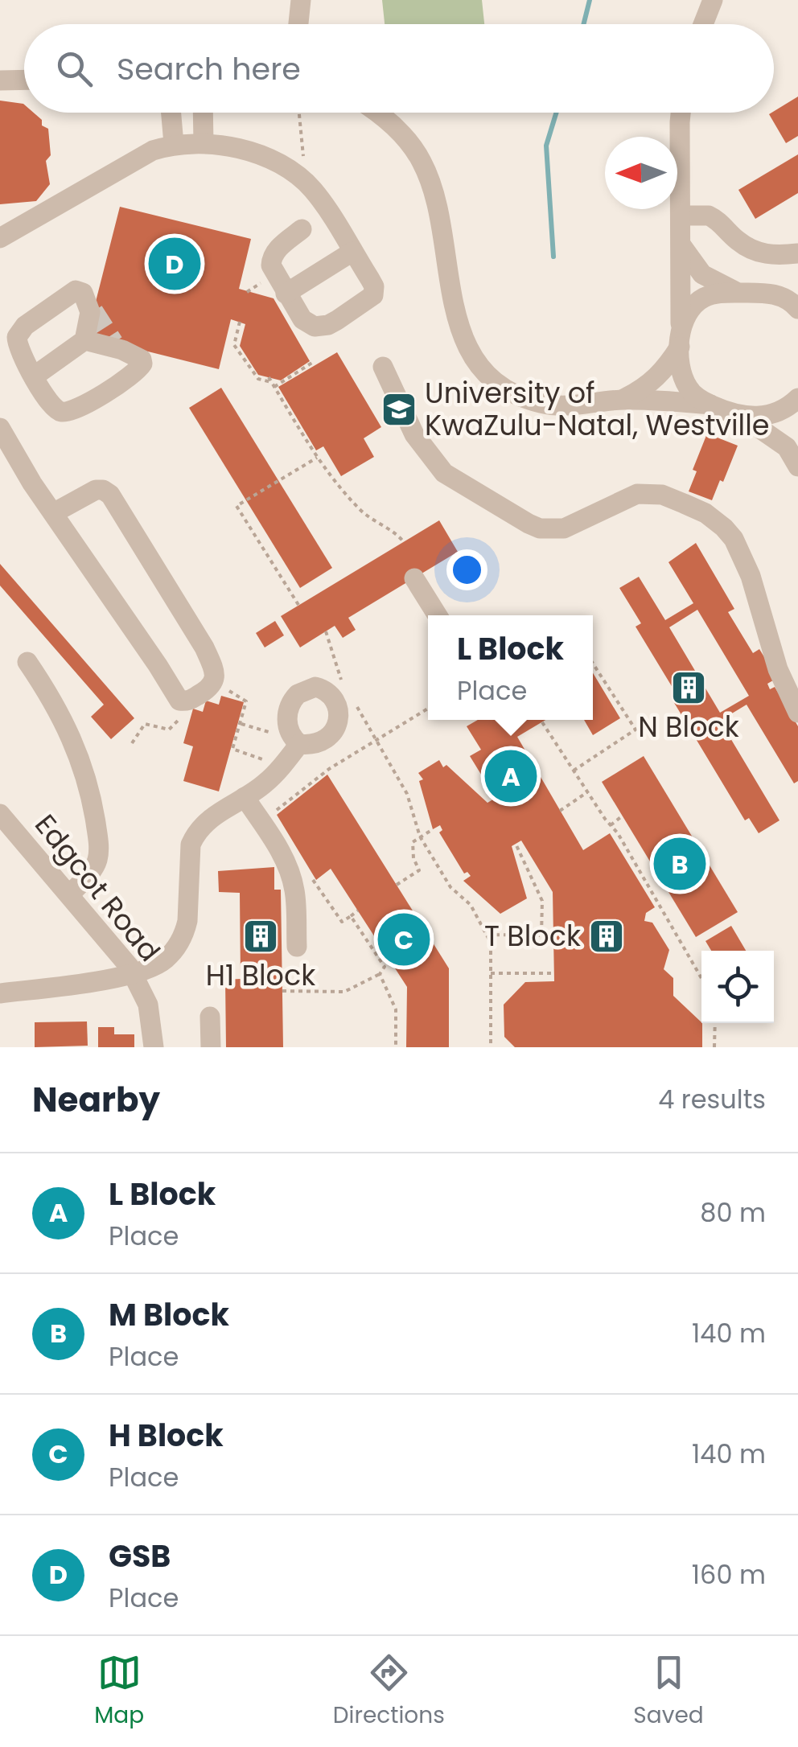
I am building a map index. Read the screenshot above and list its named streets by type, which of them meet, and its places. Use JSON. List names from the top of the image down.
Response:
{
  "streets": {
    "street": ["Edgcot Road"]
  },
  "places": {
    "school or university": ["University of KwaZulu-Natal, Westville"],
    "building": ["N Block", "H1 Block", "T Block"]
  },
  "north": "left",
  "page": {
    "search": "Search here",
    "pins": [
      "D",
      "A",
      "B",
      "C"
    ],
    "popup": ["L Block", "Place"],
    "heading": ["Nearby", "4 results"],
    "list": [
      {
        "mark": "A",
        "name": "L Block",
        "note": "Place",
        "value": "80 m"
      },
      {
        "mark": "B",
        "name": "M Block",
        "note": "Place",
        "value": "140 m"
      },
      {
        "mark": "C",
        "name": "H Block",
        "note": "Place",
        "value": "140 m"
      },
      {
        "mark": "D",
        "name": "GSB",
        "note": "Place",
        "value": "160 m"
      }
    ],
    "nav": ["Map", "Directions", "Saved"]
  }
}
